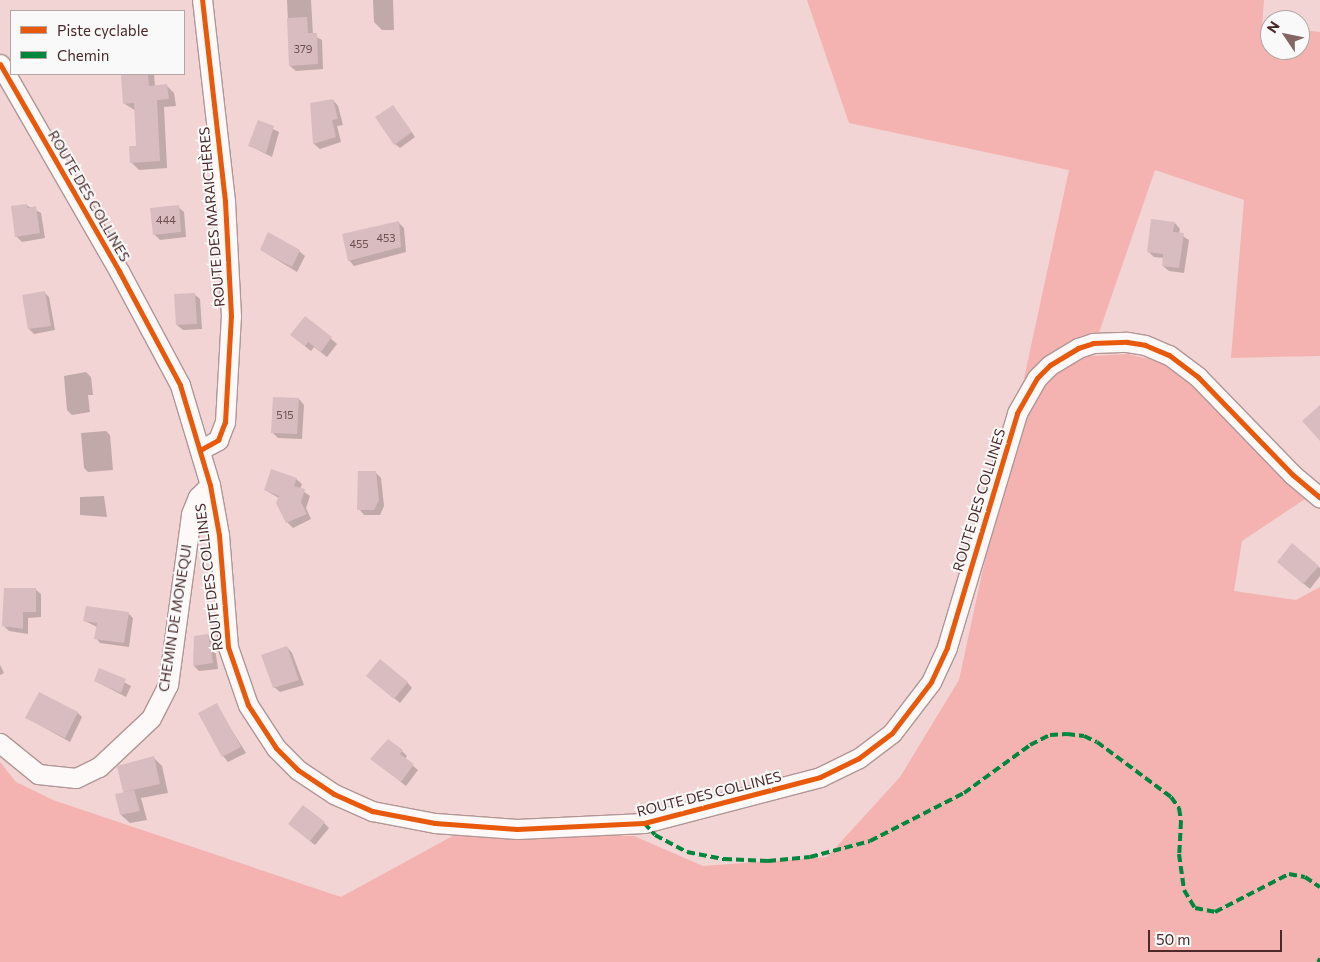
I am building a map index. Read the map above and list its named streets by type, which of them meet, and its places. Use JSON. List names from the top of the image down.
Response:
{
  "streets": {
    "street": ["ROUTE DES COLLINES", "ROUTE DES MARAICHÈRES", "CHEMIN DE MONEQUI"]
  },
  "crossings": [
    ["ROUTE DES COLLINES", "ROUTE DES MARAICHÈRES"],
    ["ROUTE DES COLLINES", "CHEMIN DE MONEQUI"]
  ],
  "house_numbers": [
    "379",
    "444",
    "453",
    "455",
    "515"
  ],
  "legend": ["Piste cyclable", "Chemin"],
  "scale_bar": "50 m",
  "north": "top left"
}
